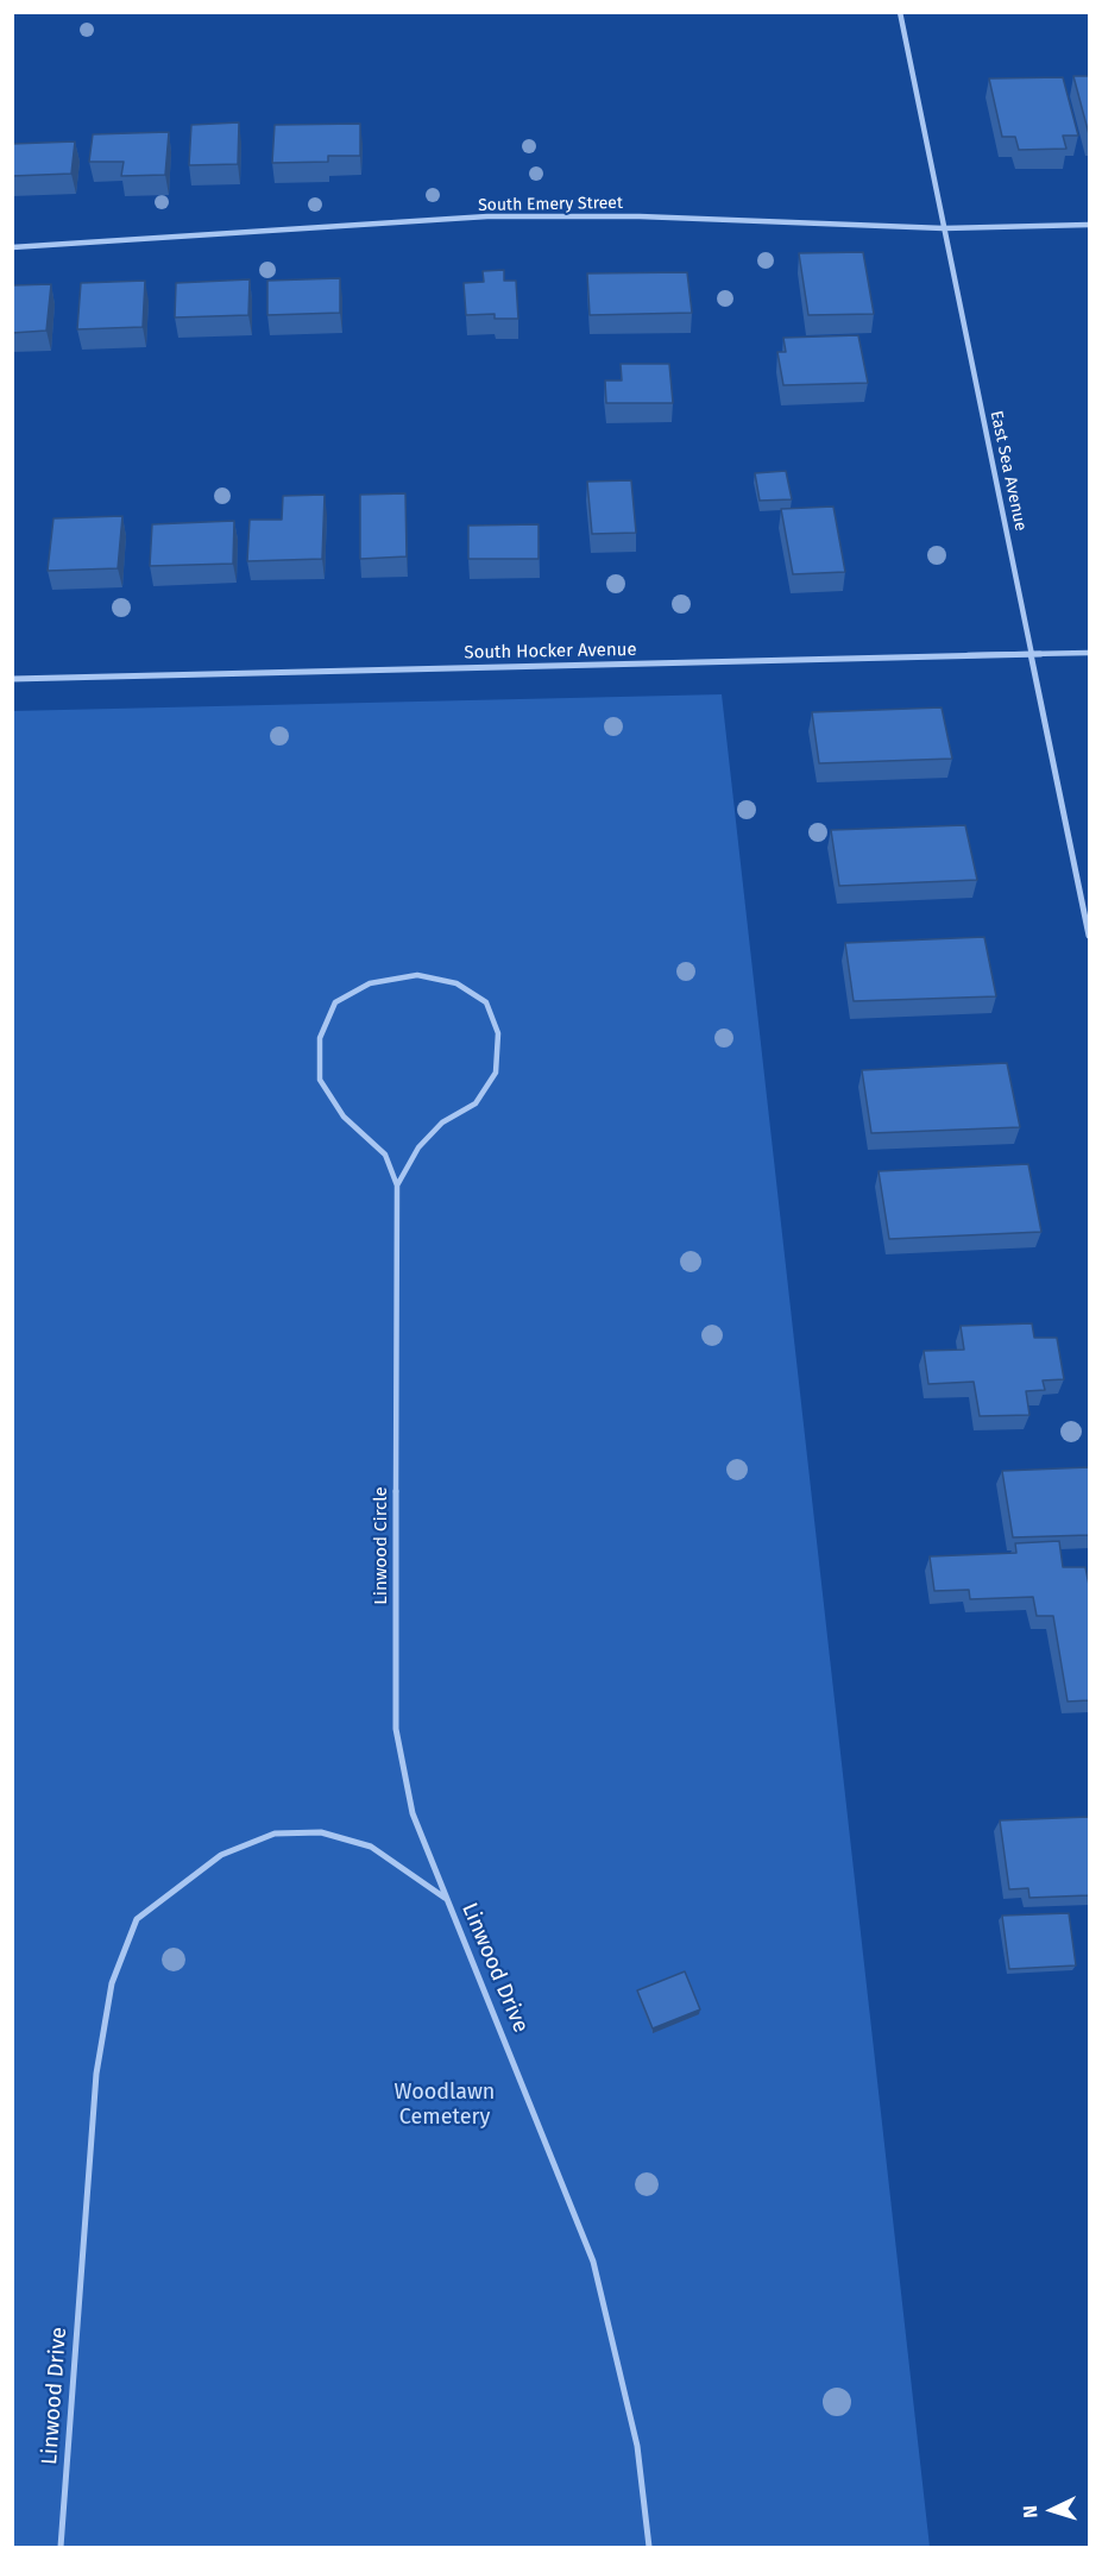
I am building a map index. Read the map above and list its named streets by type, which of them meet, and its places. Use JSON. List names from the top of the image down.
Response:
{
  "streets": {
    "street": ["South Emery Street", "East Sea Avenue", "South Hocker Avenue"],
    "lane": ["Linwood Circle", "Linwood Drive"]
  },
  "crossings": [
    ["South Emery Street", "East Sea Avenue"],
    ["East Sea Avenue", "South Hocker Avenue"],
    ["Linwood Circle", "Linwood Drive"]
  ],
  "parks": ["Woodlawn Cemetery"],
  "north": "left"
}
